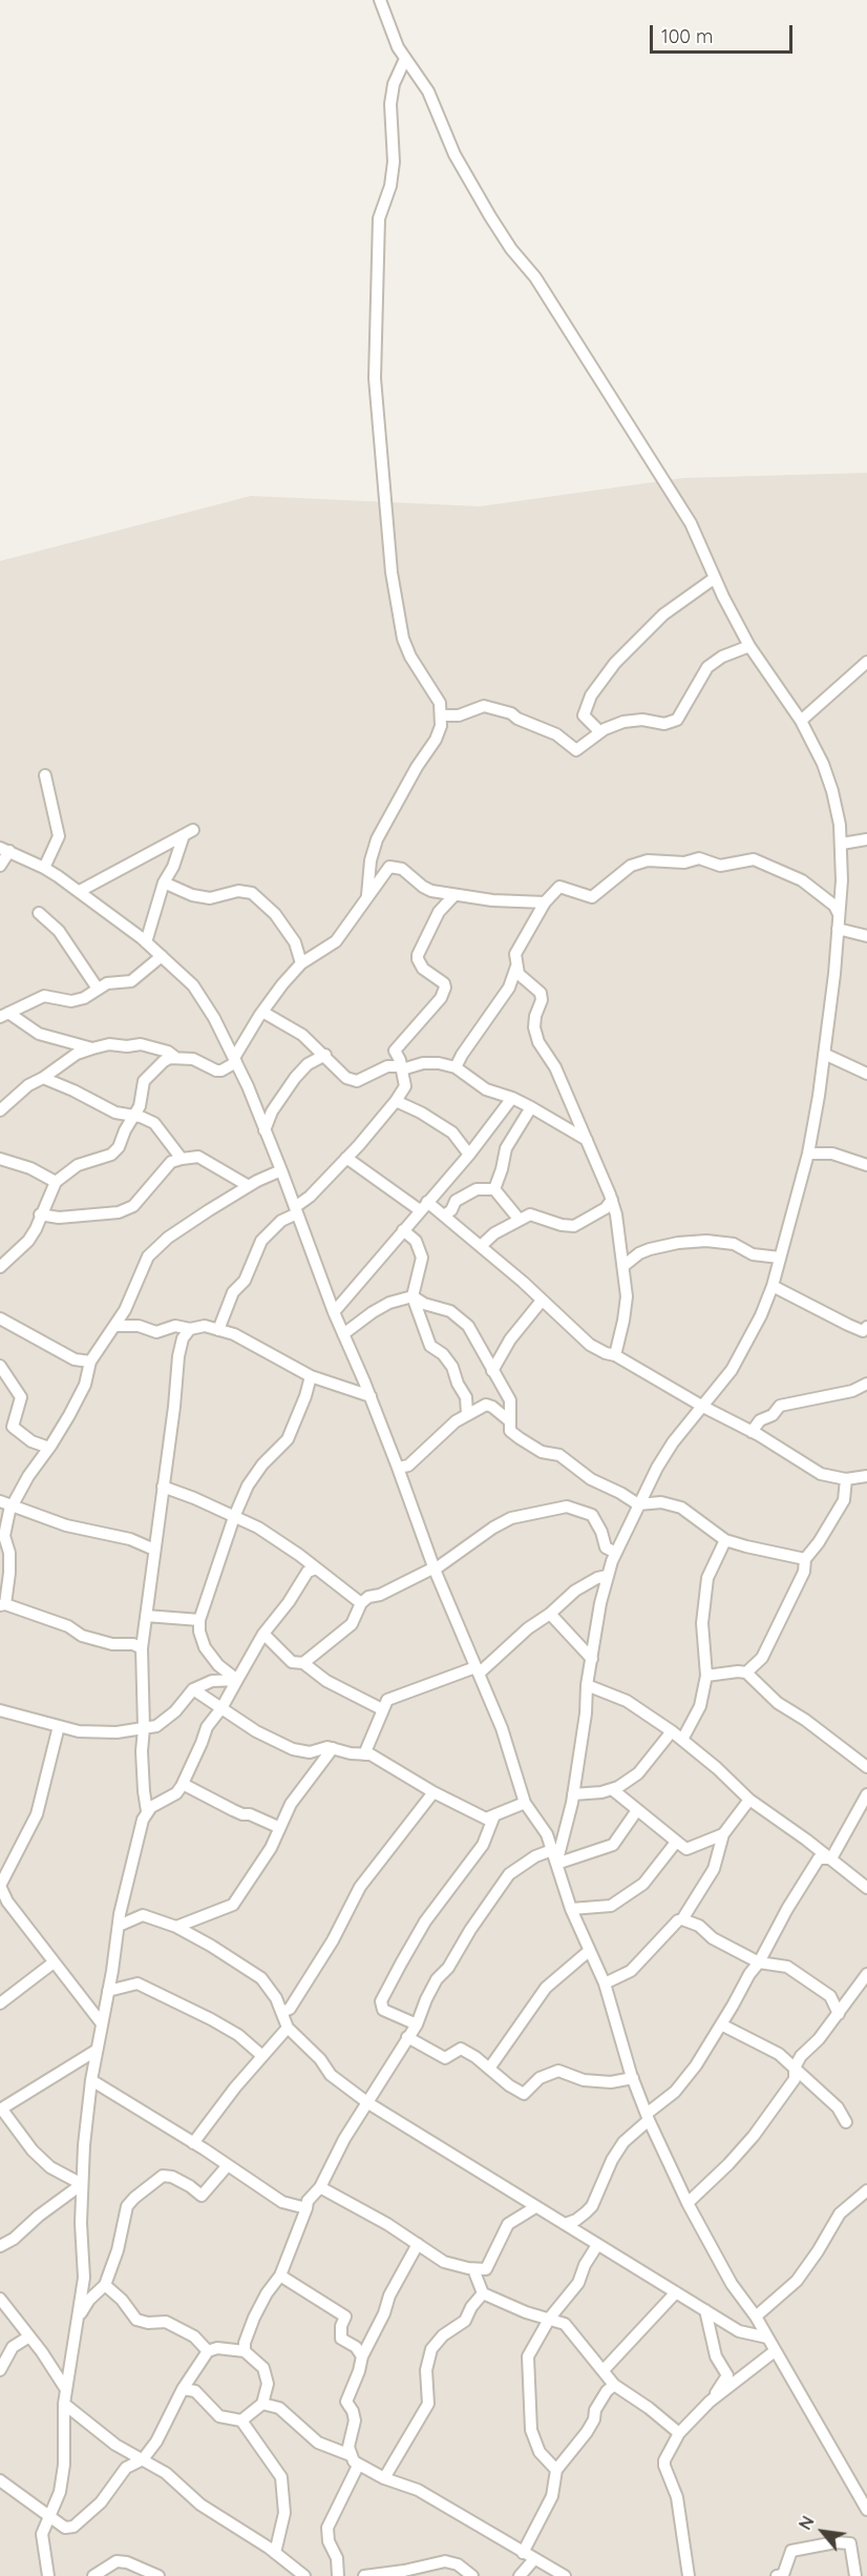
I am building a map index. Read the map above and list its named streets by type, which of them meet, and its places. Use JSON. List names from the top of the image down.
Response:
{
  "scale_bar": "100 m",
  "north": "top left"
}
